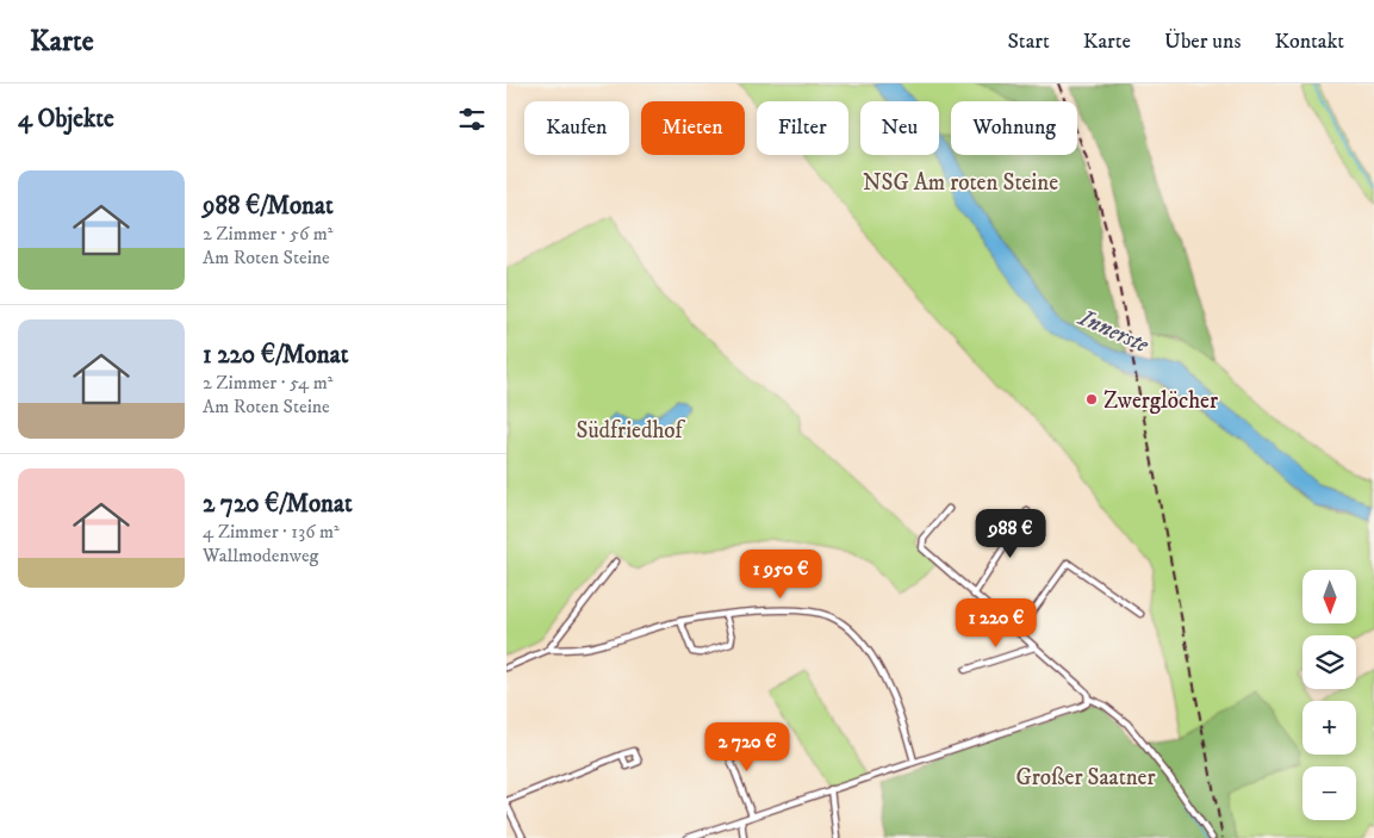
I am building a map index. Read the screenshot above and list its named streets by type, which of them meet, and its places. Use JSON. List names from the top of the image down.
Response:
{
  "water": ["Innerste"],
  "parks": ["NSG Am roten Steine", "Südfriedhof", "Großer Saatner"],
  "places": ["Zwerglöcher"],
  "north": "bottom",
  "page": {
    "header": "Karte",
    "nav": [
      "Start",
      "Karte",
      "Über uns",
      "Kontakt"
    ],
    "heading": "4 Objekte",
    "chip": [
      "Kaufen",
      "Mieten",
      "Filter",
      "Neu",
      "Wohnung"
    ],
    "list": [
      {
        "name": "988 €/Monat",
        "note": "2 Zimmer · 56 m² · Am Roten Steine"
      },
      {
        "name": "1 220 €/Monat",
        "note": "2 Zimmer · 54 m² · Am Roten Steine"
      },
      {
        "name": "2 720 €/Monat",
        "note": "4 Zimmer · 136 m² · Wallmodenweg"
      }
    ],
    "price": [
      "988 €",
      "1 950 €",
      "1 220 €",
      "2 720 €"
    ],
    "map_buttons": ["+", "−"]
  }
}
